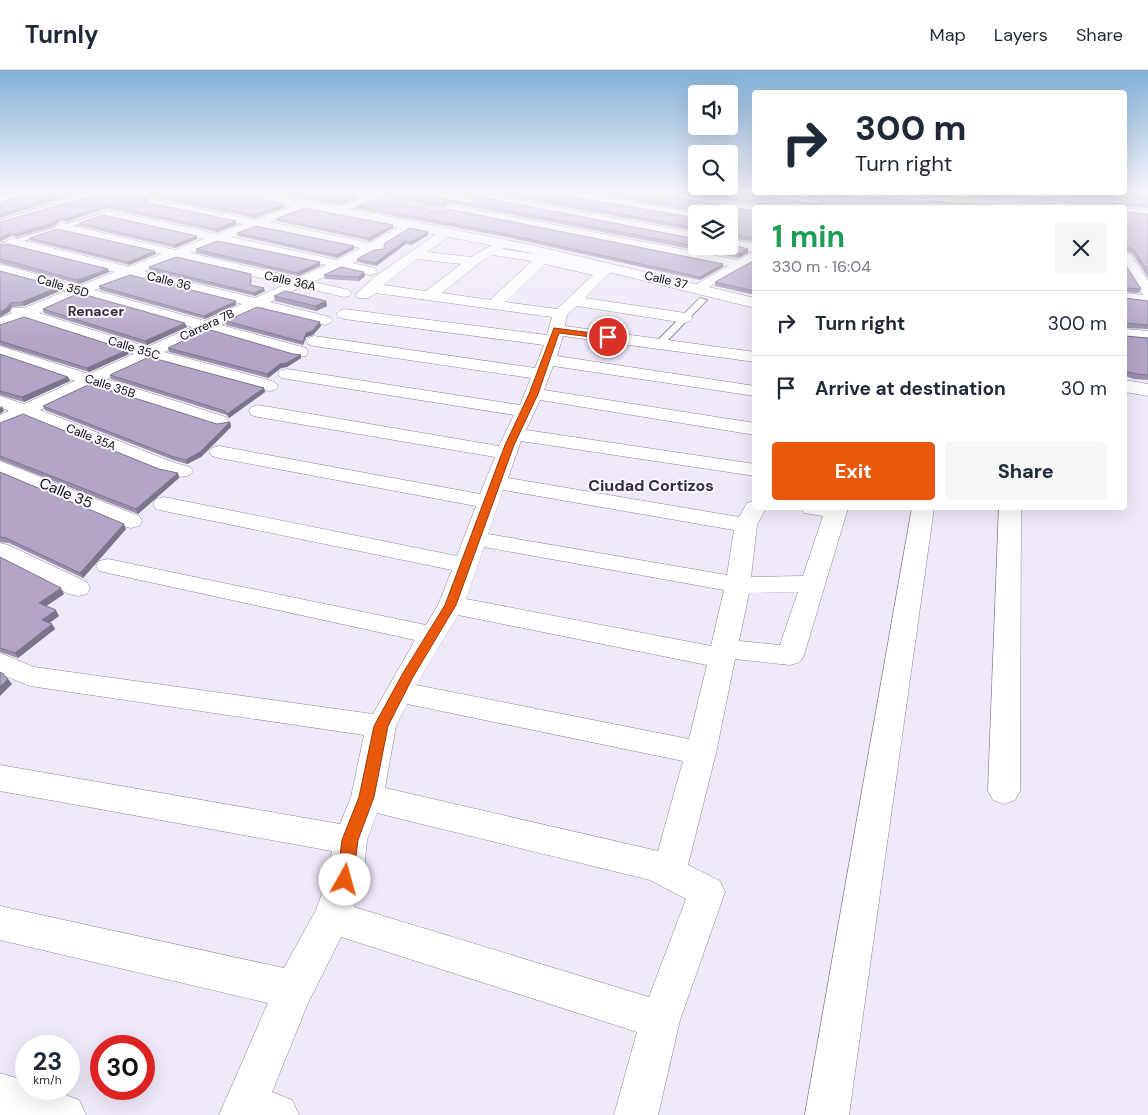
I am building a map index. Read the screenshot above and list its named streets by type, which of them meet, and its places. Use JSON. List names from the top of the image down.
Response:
{
  "streets": {
    "main road": ["Calle 37"],
    "street": [
      "Calle 36",
      "Calle 36A",
      "Calle 35D",
      "Carrera 7B",
      "Calle 35C",
      "Calle 35B",
      "Calle 35A",
      "Calle 35"
    ]
  },
  "crossings": [
    ["Calle 36", "Carrera 7B"],
    ["Calle 36A", "Carrera 7B"],
    ["Calle 35D", "Carrera 7B"],
    ["Carrera 7B", "Calle 35C"],
    ["Carrera 7B", "Calle 35B"],
    ["Carrera 7B", "Calle 35A"]
  ],
  "districts": ["Renacer", "Ciudad Cortizos"],
  "page": {
    "header": "Turnly",
    "nav": ["Map", "Layers", "Share"],
    "turn": ["300 m", "Turn right"],
    "heading": ["1 min", "330 m · 16:04"],
    "list": [
      {
        "name": "Turn right",
        "value": "300 m"
      },
      {
        "name": "Arrive at destination",
        "value": "30 m"
      }
    ],
    "buttons": ["Exit", "Share"],
    "speed": "23 km/h",
    "limit": "30"
  }
}
